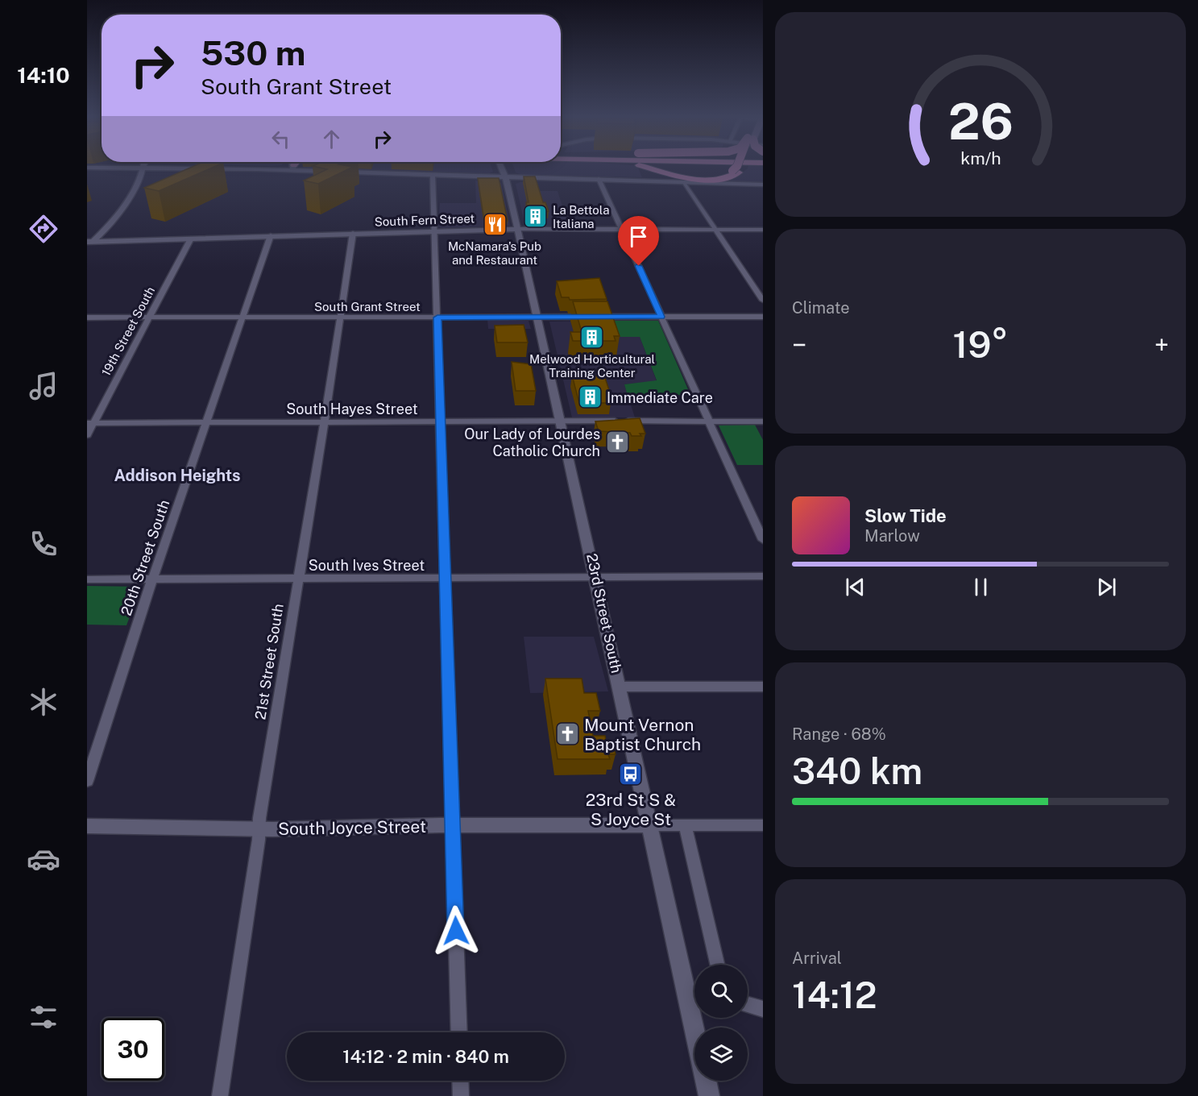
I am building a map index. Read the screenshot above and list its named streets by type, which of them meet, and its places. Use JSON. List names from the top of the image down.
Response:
{
  "streets": {
    "street": [
      "South Fern Street",
      "South Grant Street",
      "19th Street South",
      "South Hayes Street",
      "20th Street South",
      "South Ives Street",
      "23rd Street South",
      "21st Street South",
      "South Joyce Street"
    ]
  },
  "crossings": [
    ["South Fern Street", "19th Street South"],
    ["South Fern Street", "20th Street South"],
    ["South Fern Street", "23rd Street South"],
    ["South Fern Street", "21st Street South"],
    ["South Grant Street", "19th Street South"],
    ["South Grant Street", "20th Street South"],
    ["South Grant Street", "23rd Street South"],
    ["South Grant Street", "21st Street South"],
    ["19th Street South", "South Hayes Street"],
    ["South Hayes Street", "20th Street South"],
    ["South Hayes Street", "23rd Street South"],
    ["South Hayes Street", "21st Street South"],
    ["20th Street South", "South Ives Street"],
    ["South Ives Street", "23rd Street South"],
    ["South Ives Street", "21st Street South"],
    ["23rd Street South", "South Joyce Street"],
    ["21st Street South", "South Joyce Street"]
  ],
  "districts": ["Addison Heights"],
  "places": {
    "building": ["La Bettola Italiana", "Melwood Horticultural Training Center", "Immediate Care"],
    "restaurant": ["McNamara's Pub and Restaurant"],
    "church": ["Our Lady of Lourdes Catholic Church", "Mount Vernon Baptist Church"],
    "bus stop": ["23rd St S & S Joyce St"]
  },
  "page": {
    "tabs": "14:10",
    "turn": ["530 m", "South Grant Street"],
    "tile": [
      "Climate",
      ["Range · 68%", "340 km"],
      ["Arrival", "14:12"]
    ],
    "heat": ["−", "19°", "+"],
    "song": ["Slow Tide", "Marlow"],
    "limit": "30",
    "trip": "14:12 · 2 min · 840 m",
    "gauge": ["26", "km/h"]
  }
}
